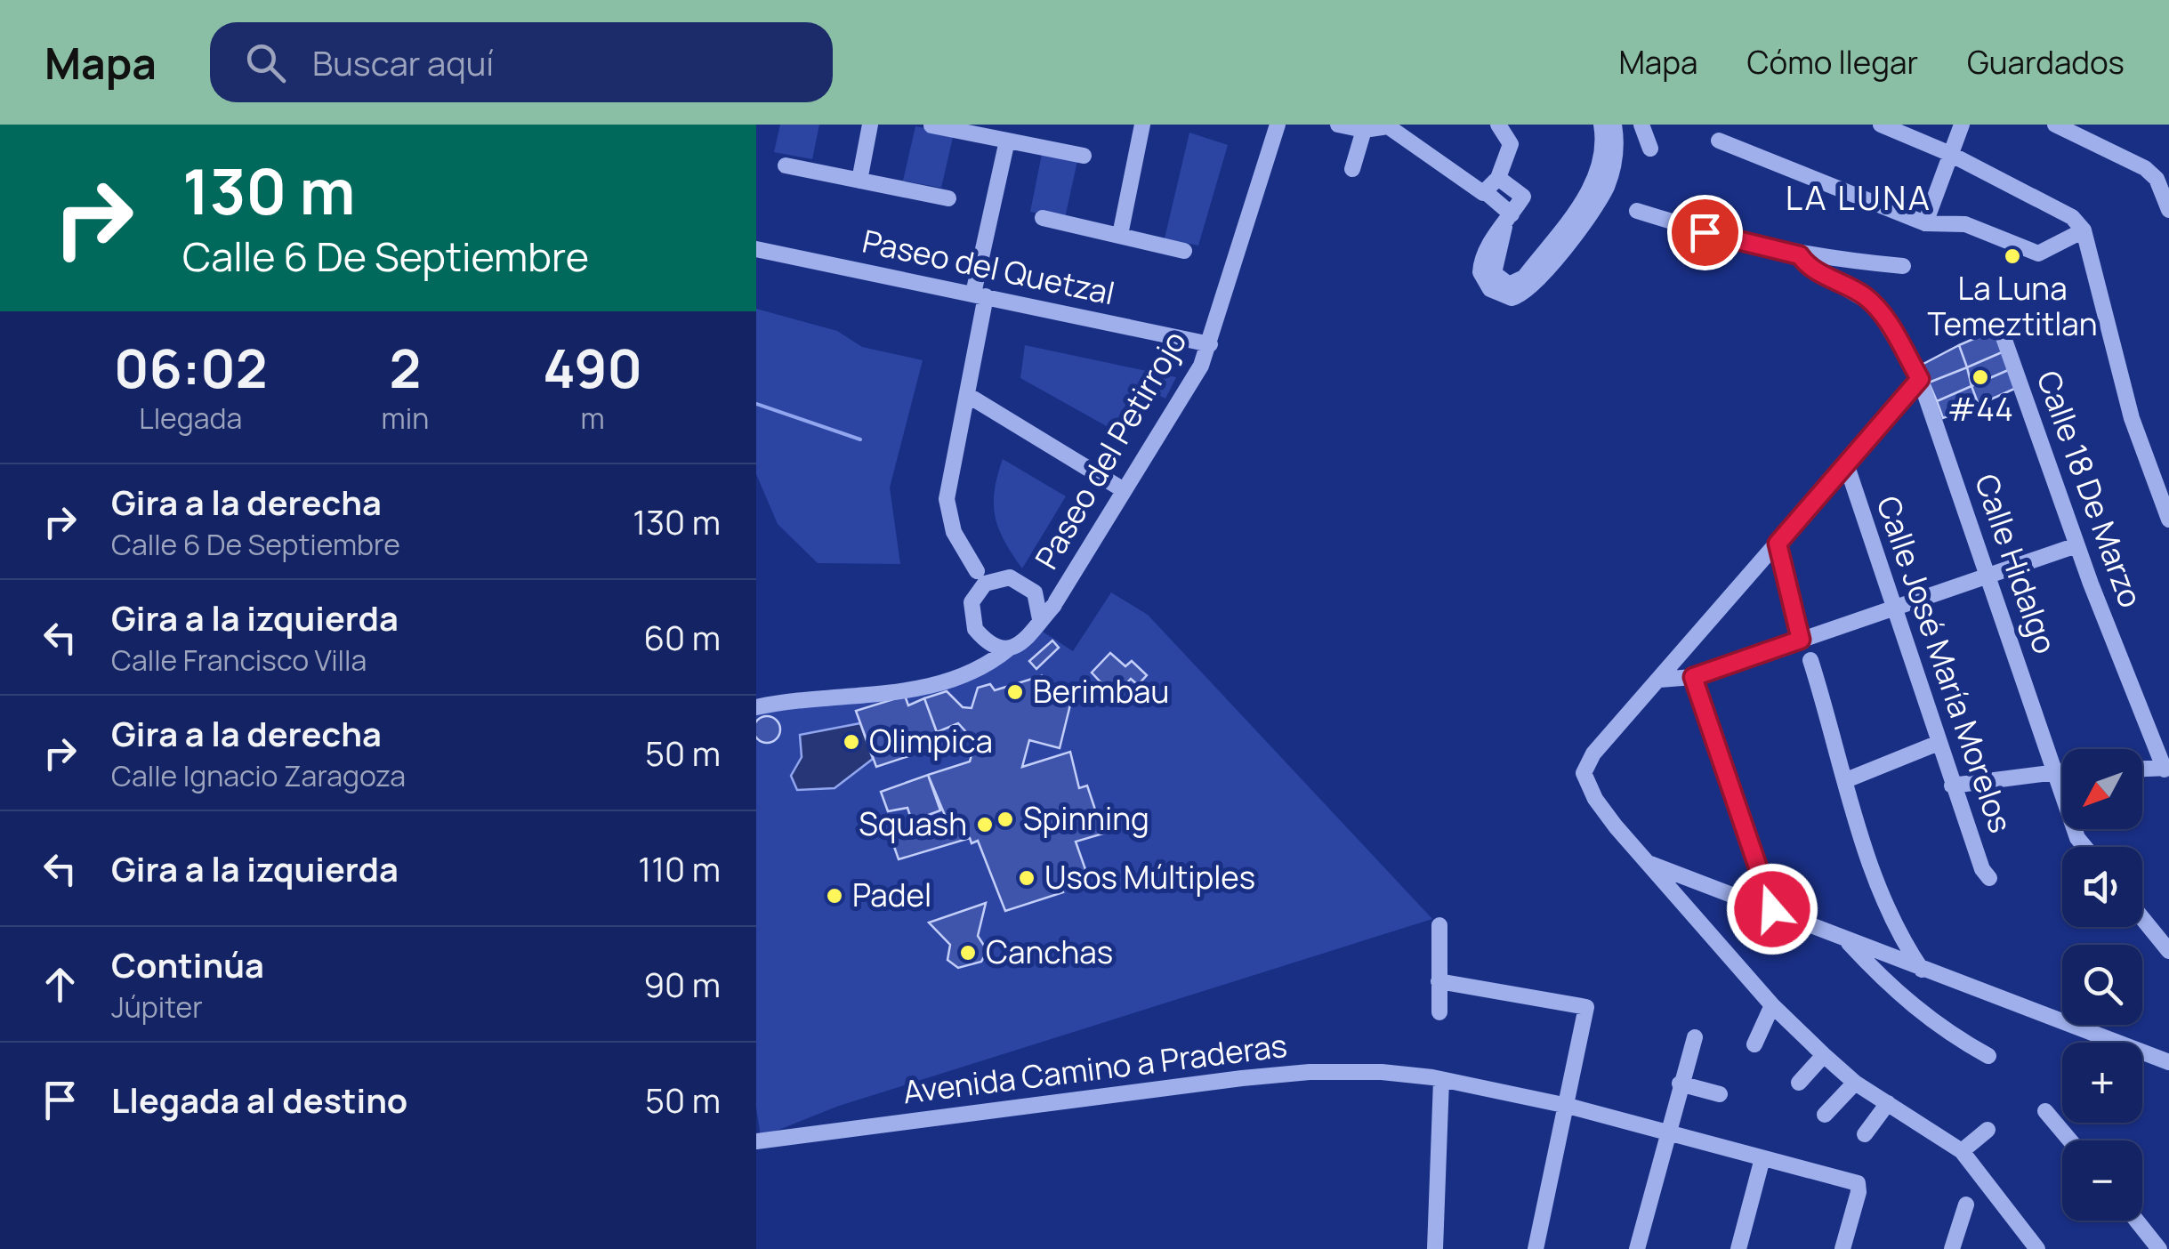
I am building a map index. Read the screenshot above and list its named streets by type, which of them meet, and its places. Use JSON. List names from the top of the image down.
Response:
{
  "streets": {
    "street": [
      "Paseo del Quetzal",
      "Paseo del Petirrojo",
      "Calle 18 De Marzo",
      "Calle Hidalgo",
      "Calle José María Morelos",
      "Avenida Camino a Praderas"
    ]
  },
  "crossings": [
    ["Paseo del Quetzal", "Paseo del Petirrojo"]
  ],
  "districts": ["LA LUNA"],
  "places": [
    "La Luna Temeztitlan",
    "#44",
    "Berimbau",
    "Olimpica",
    "Spinning",
    "Squash",
    "Usos Múltiples",
    "Padel",
    "Canchas"
  ],
  "north": "bottom left",
  "page": {
    "header": "Mapa",
    "search": "Buscar aquí",
    "nav": ["Mapa", "Cómo llegar", "Guardados"],
    "turn": ["130 m", "Calle 6 De Septiembre"],
    "eta": [
      "06:02",
      "Llegada",
      "2",
      "min",
      "490",
      "m"
    ],
    "list": [
      {
        "name": "Gira a la derecha",
        "note": "Calle 6 De Septiembre",
        "value": "130 m"
      },
      {
        "name": "Gira a la izquierda",
        "note": "Calle Francisco Villa",
        "value": "60 m"
      },
      {
        "name": "Gira a la derecha",
        "note": "Calle Ignacio Zaragoza",
        "value": "50 m"
      },
      {
        "name": "Gira a la izquierda",
        "value": "110 m"
      },
      {
        "name": "Continúa",
        "note": "Júpiter",
        "value": "90 m"
      },
      {
        "name": "Llegada al destino",
        "value": "50 m"
      }
    ],
    "map_buttons": ["+", "−"]
  }
}
